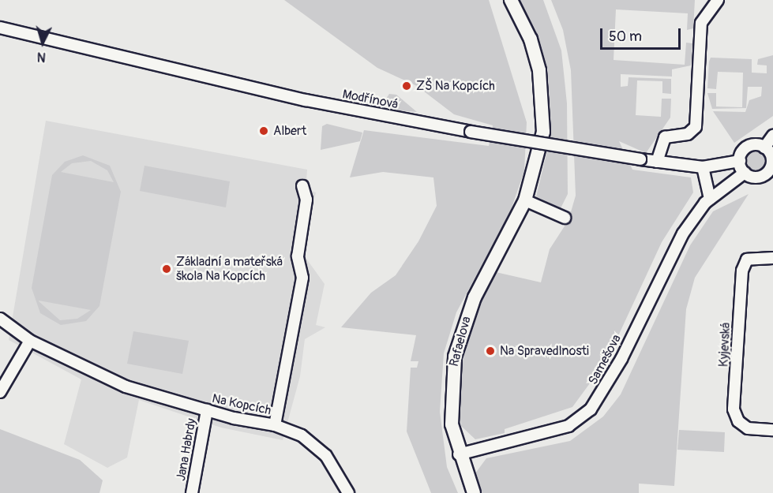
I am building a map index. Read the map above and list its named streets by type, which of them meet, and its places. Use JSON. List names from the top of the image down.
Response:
{
  "streets": {
    "main road": ["Rafaelova"],
    "street": [
      "Modřínová",
      "Kyjevská",
      "Samešova",
      "Na Kopcích",
      "Jana Habrdy"
    ]
  },
  "crossings": [
    ["Modřínová", "Samešova"],
    ["Rafaelova", "Samešova"],
    ["Na Kopcích", "Jana Habrdy"]
  ],
  "places": [
    "ZŠ Na Kopcích",
    "Albert",
    "Základní a mateřská škola Na Kopcích",
    "Na Spravedlnosti"
  ],
  "scale_bar": "50 m",
  "north": "bottom"
}
